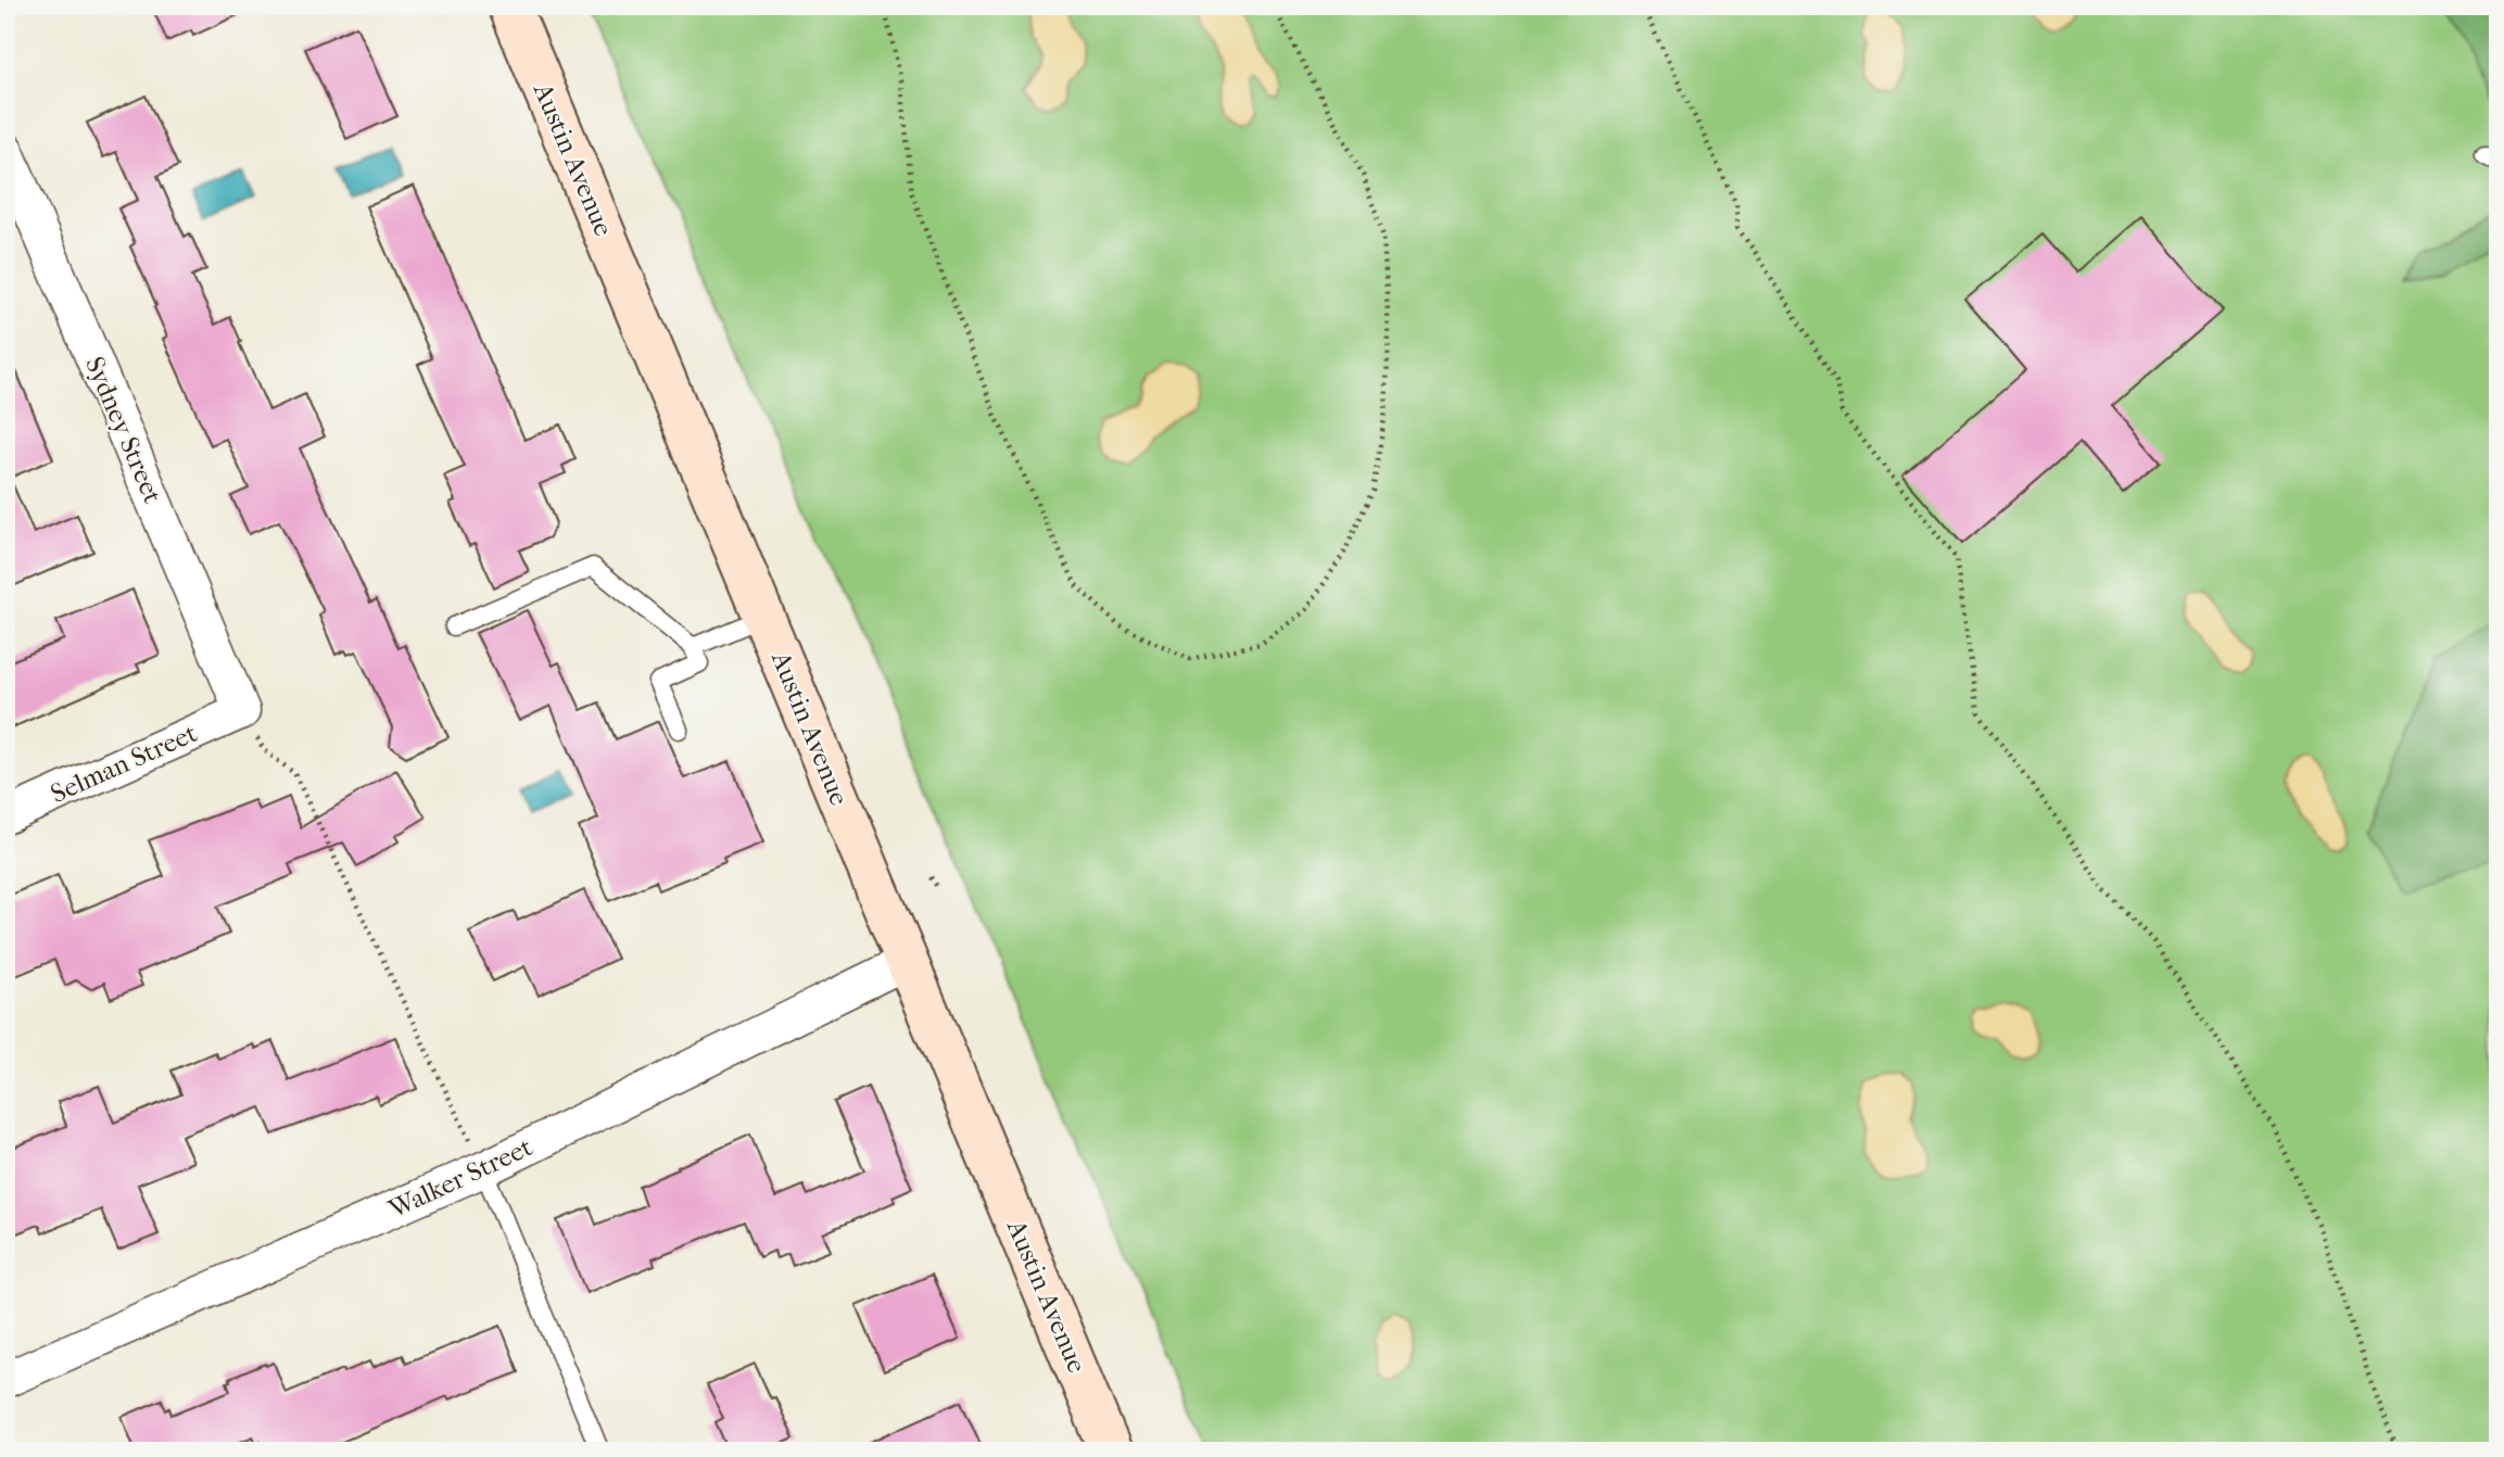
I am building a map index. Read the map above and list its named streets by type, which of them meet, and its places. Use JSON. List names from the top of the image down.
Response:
{
  "streets": {
    "main road": ["Austin Avenue"],
    "street": ["Sydney Street", "Selman Street", "Walker Street"]
  },
  "crossings": [
    ["Austin Avenue", "Walker Street"],
    ["Sydney Street", "Selman Street"]
  ]
}
